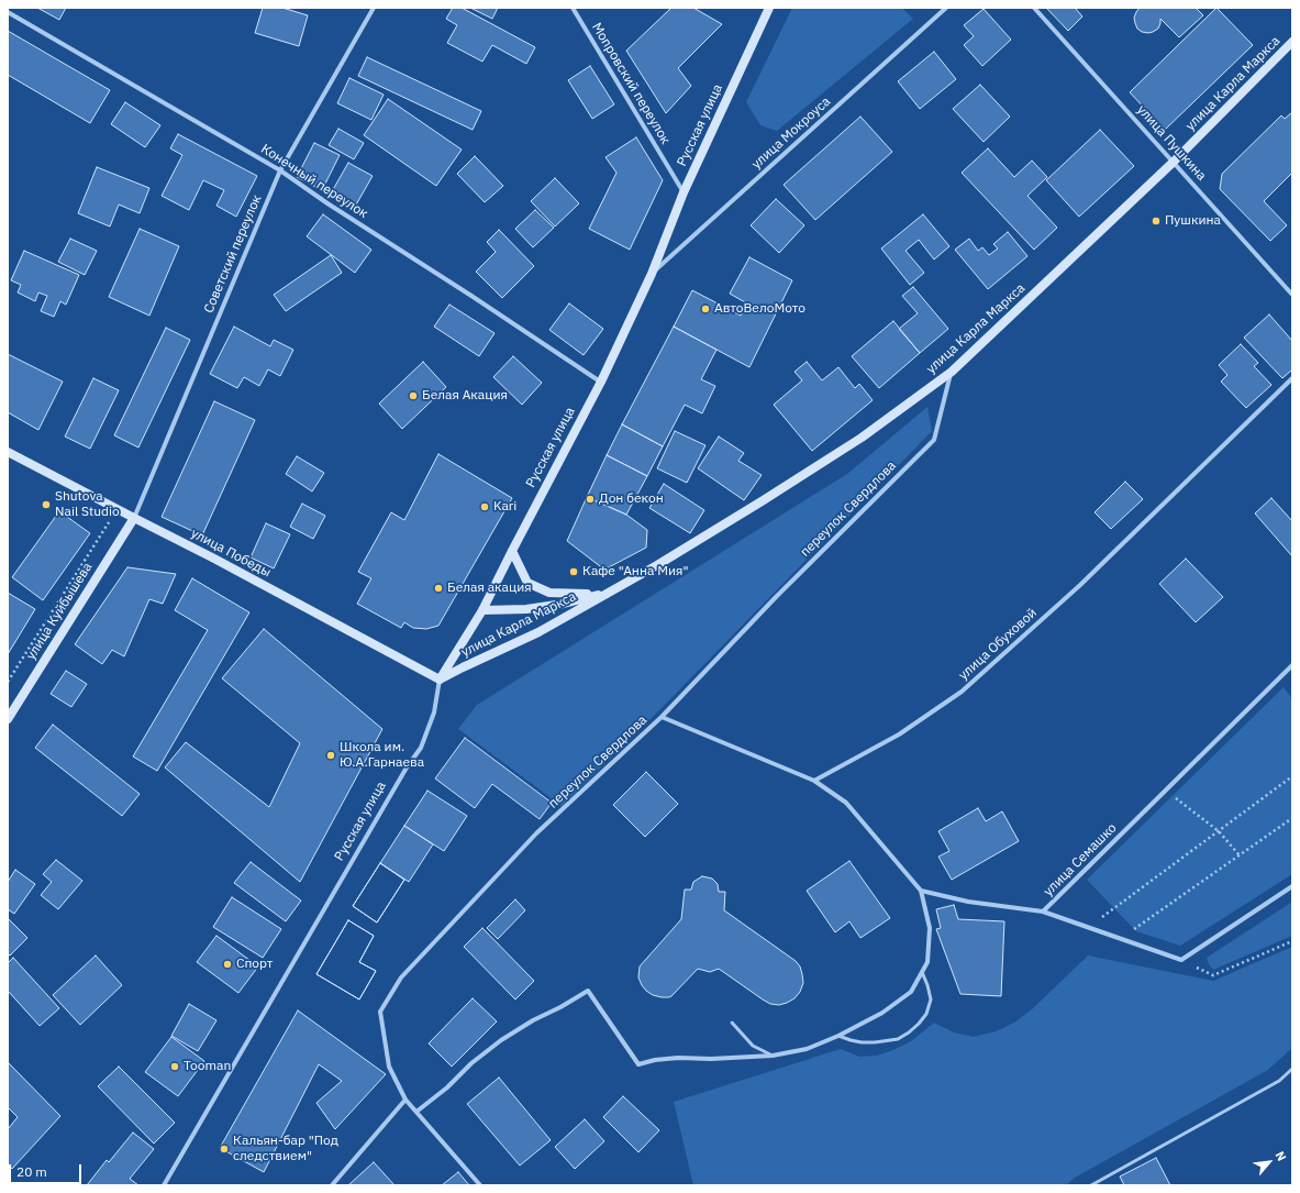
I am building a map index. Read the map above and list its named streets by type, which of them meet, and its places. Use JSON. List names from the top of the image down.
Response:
{
  "streets": {
    "main road": [
      "улица Карла Маркса",
      "Русская улица",
      "улица Победы",
      "улица Куйбышева"
    ],
    "street": [
      "Мопровский переулок",
      "улица Мокроуса",
      "улица Пушкина",
      "Конечный переулок",
      "Советский переулок",
      "переулок Свердлова",
      "улица Обуховой",
      "улица Семашко"
    ]
  },
  "crossings": [
    ["Мопровский переулок", "Русская улица"],
    ["улица Карла Маркса", "Русская улица"],
    ["улица Карла Маркса", "улица Пушкина"],
    ["улица Карла Маркса", "переулок Свердлова"],
    ["улица Карла Маркса", "улица Победы"],
    ["Русская улица", "улица Мокроуса"],
    ["Русская улица", "Конечный переулок"],
    ["Русская улица", "улица Победы"],
    ["Конечный переулок", "Советский переулок"],
    ["Советский переулок", "улица Победы"],
    ["Советский переулок", "улица Куйбышева"],
    ["улица Победы", "улица Куйбышева"]
  ],
  "places": [
    "Пушкина",
    "АвтоВелоМото",
    "Белая Акация",
    "Дон бекон",
    "Shutova Nail Studio",
    "Kari",
    "Кафе \"Анна Мия\"",
    "Белая акация",
    "Школа им. Ю.А.Гарнаева",
    "Спорт",
    "Tooman",
    "Кальян-бар \"Под следствием\""
  ],
  "scale_bar": "20 m",
  "north": "top right"
}
